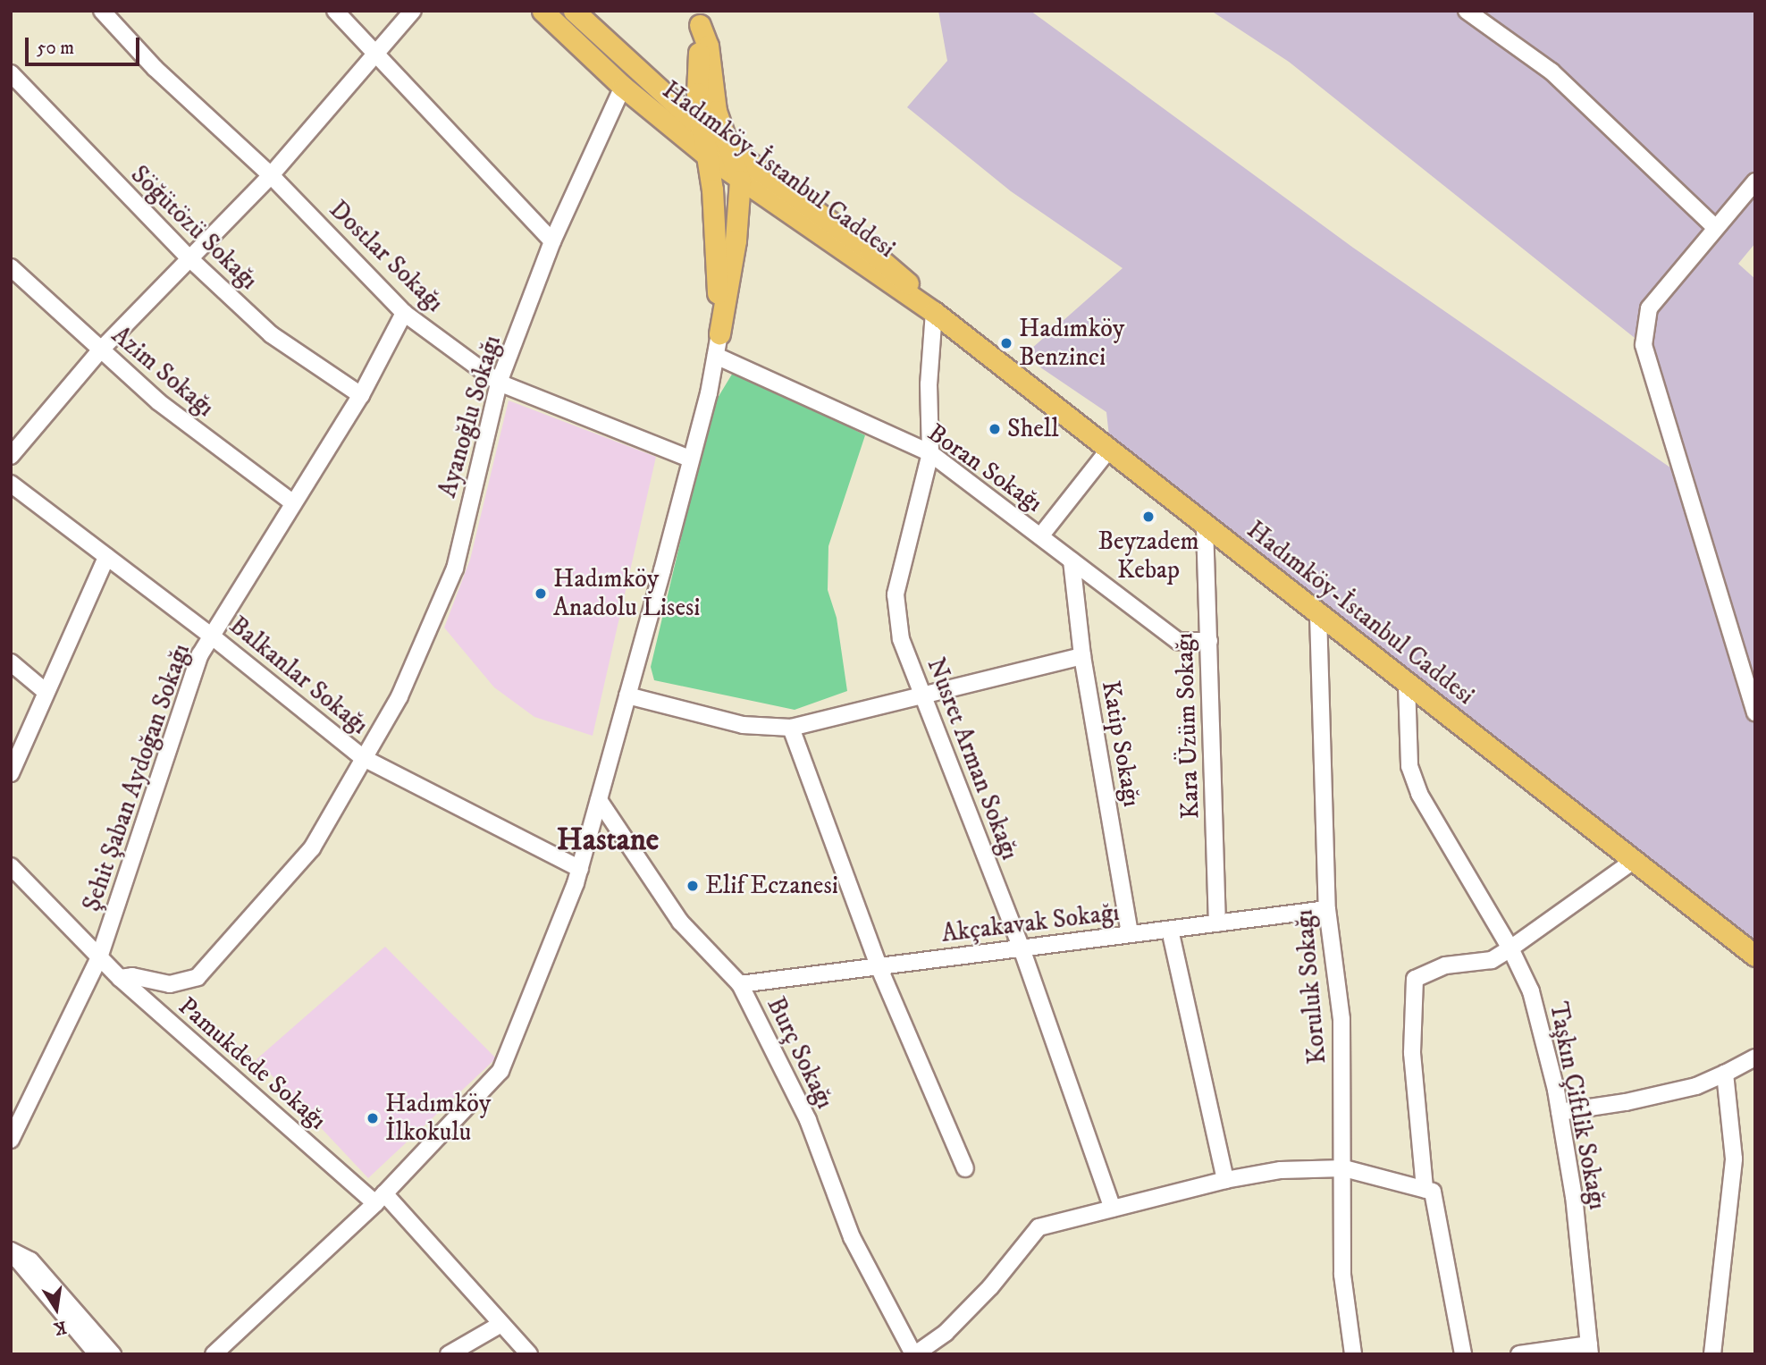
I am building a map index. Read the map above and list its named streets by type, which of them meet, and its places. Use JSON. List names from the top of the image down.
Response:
{
  "streets": {
    "main road": ["Hadımköy-İstanbul Caddesi"],
    "street": [
      "Söğütözü Sokağı",
      "Dostlar Sokağı",
      "Azim Sokağı",
      "Ayanoğlu Sokağı",
      "Boran Sokağı",
      "Balkanlar Sokağı",
      "Kara Üzüm Sokağı",
      "Katip Sokağı",
      "Nusret Arman Sokağı",
      "Şehit Şaban Aydoğan Sokağı",
      "Akçakavak Sokağı",
      "Koruluk Sokağı",
      "Burç Sokağı",
      "Pamukdede Sokağı",
      "Taşkın Çiftlik Sokağı"
    ]
  },
  "crossings": [
    ["Hadımköy-İstanbul Caddesi", "Ayanoğlu Sokağı"],
    ["Hadımköy-İstanbul Caddesi", "Kara Üzüm Sokağı"],
    ["Hadımköy-İstanbul Caddesi", "Nusret Arman Sokağı"],
    ["Hadımköy-İstanbul Caddesi", "Koruluk Sokağı"],
    ["Hadımköy-İstanbul Caddesi", "Taşkın Çiftlik Sokağı"],
    ["Söğütözü Sokağı", "Şehit Şaban Aydoğan Sokağı"],
    ["Dostlar Sokağı", "Ayanoğlu Sokağı"],
    ["Dostlar Sokağı", "Şehit Şaban Aydoğan Sokağı"],
    ["Azim Sokağı", "Şehit Şaban Aydoğan Sokağı"],
    ["Ayanoğlu Sokağı", "Balkanlar Sokağı"],
    ["Ayanoğlu Sokağı", "Pamukdede Sokağı"],
    ["Boran Sokağı", "Kara Üzüm Sokağı"],
    ["Boran Sokağı", "Katip Sokağı"],
    ["Boran Sokağı", "Nusret Arman Sokağı"],
    ["Balkanlar Sokağı", "Şehit Şaban Aydoğan Sokağı"],
    ["Kara Üzüm Sokağı", "Akçakavak Sokağı"],
    ["Katip Sokağı", "Akçakavak Sokağı"],
    ["Nusret Arman Sokağı", "Akçakavak Sokağı"],
    ["Şehit Şaban Aydoğan Sokağı", "Pamukdede Sokağı"],
    ["Akçakavak Sokağı", "Koruluk Sokağı"],
    ["Akçakavak Sokağı", "Burç Sokağı"]
  ],
  "districts": ["Hastane"],
  "places": [
    "Hadımköy Benzinci",
    "Shell",
    "Beyzadem Kebap",
    "Hadımköy Anadolu Lisesi",
    "Elif Eczanesi",
    "Hadımköy İlkokulu"
  ],
  "scale_bar": "50 m",
  "north": "bottom"
}
